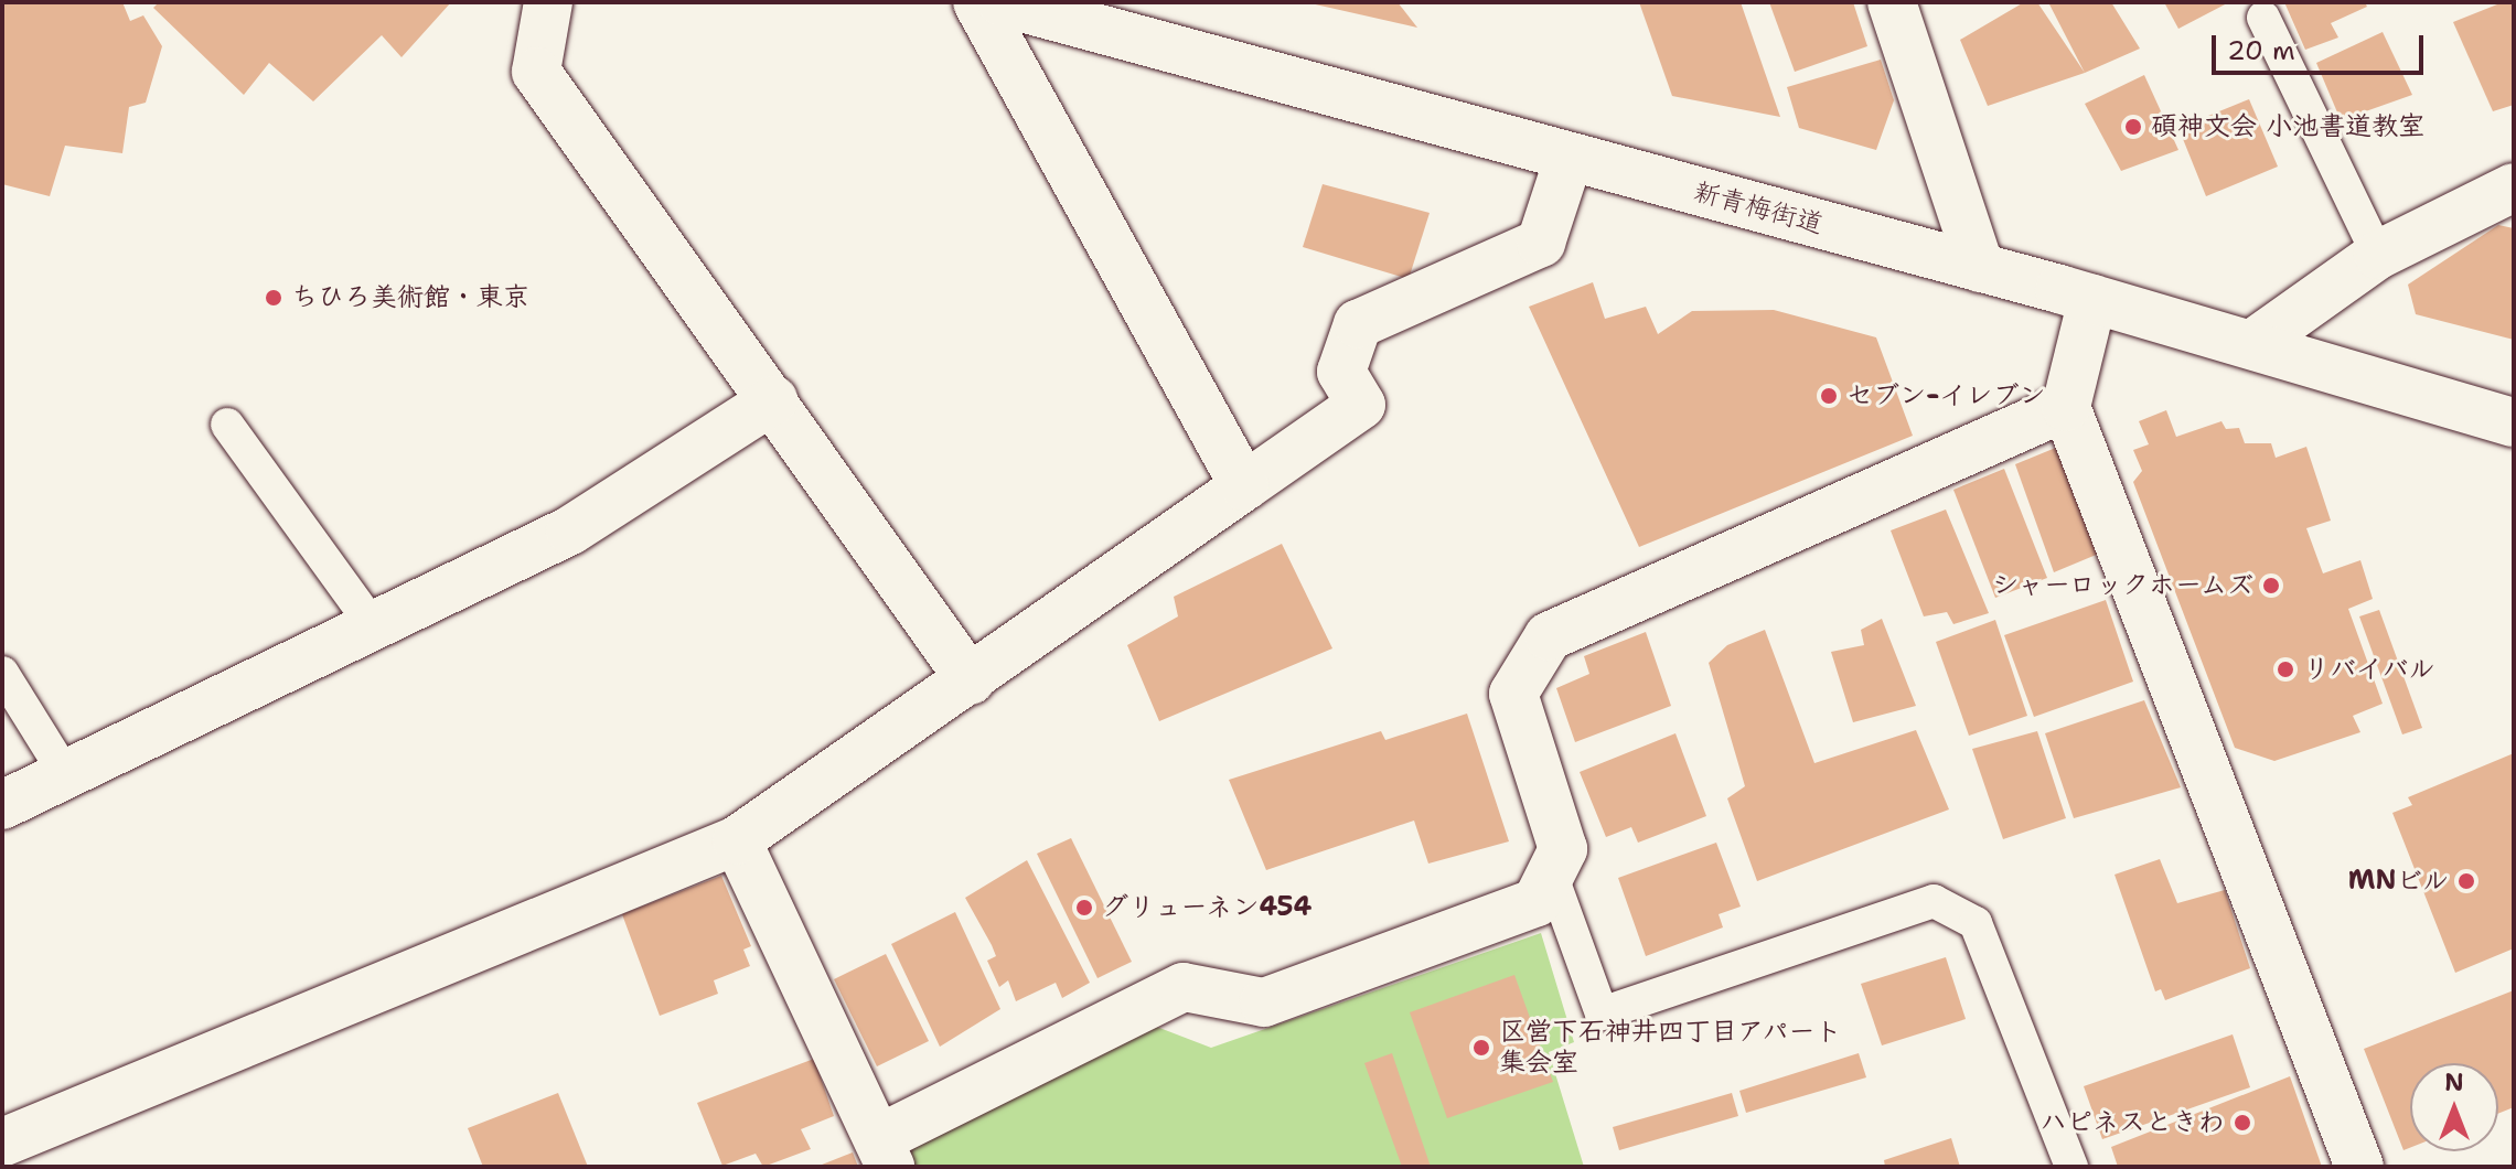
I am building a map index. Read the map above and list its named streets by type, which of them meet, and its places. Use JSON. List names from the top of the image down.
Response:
{
  "streets": {
    "street": ["新青梅街道"]
  },
  "places": [
    "碩神文会 小池書道教室",
    "ちひろ美術館・東京",
    "セブン-イレブン",
    "シャーロックホームズ",
    "リバイバル",
    "MNビル",
    "グリューネン454",
    "区営下石神井四丁目アパート 集会室",
    "ハピネスときわ"
  ],
  "scale_bar": "20 m",
  "north": "top"
}
